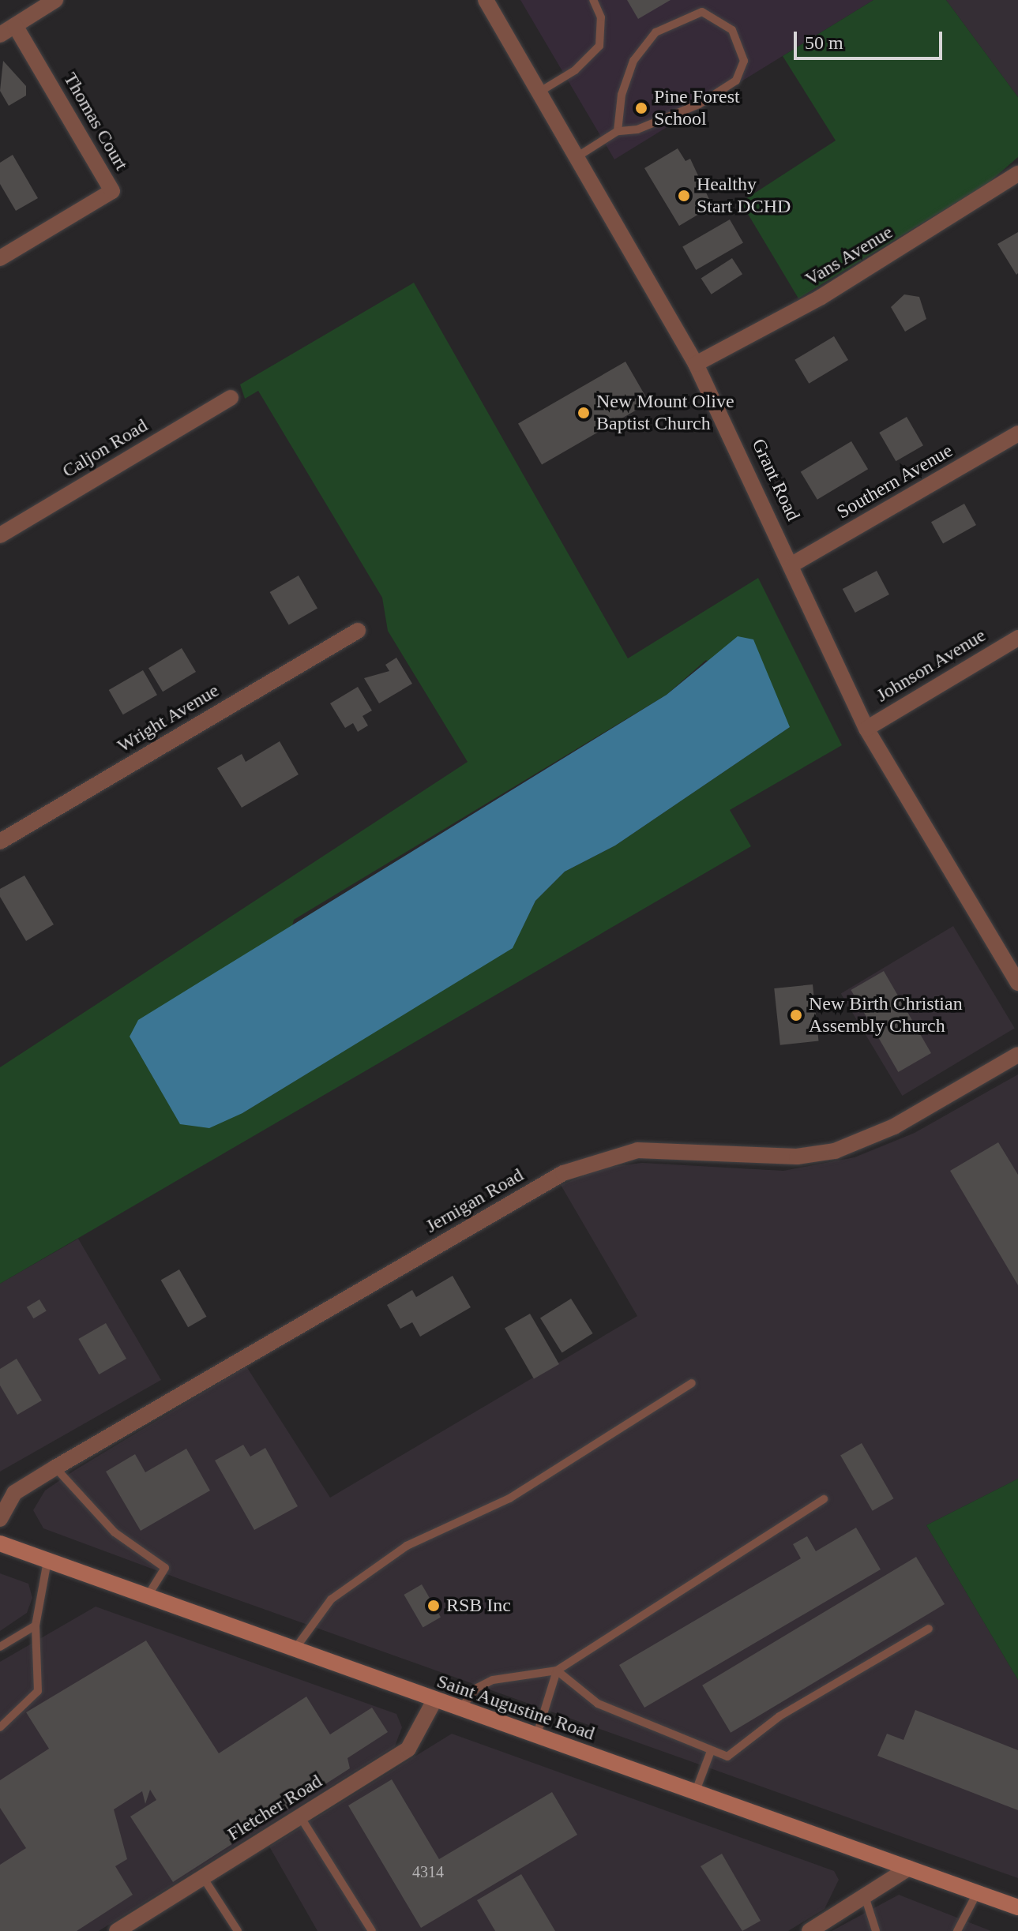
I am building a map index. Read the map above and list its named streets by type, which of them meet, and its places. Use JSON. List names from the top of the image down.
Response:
{
  "streets": {
    "main road": ["Saint Augustine Road"],
    "street": [
      "Thomas Court",
      "Vans Avenue",
      "Caljon Road",
      "Grant Road",
      "Southern Avenue",
      "Johnson Avenue",
      "Wright Avenue",
      "Jernigan Road",
      "Fletcher Road"
    ]
  },
  "crossings": [
    ["Vans Avenue", "Grant Road"],
    ["Grant Road", "Southern Avenue"],
    ["Grant Road", "Johnson Avenue"],
    ["Saint Augustine Road", "Fletcher Road"]
  ],
  "places": [
    "Pine Forest School",
    "Healthy Start DCHD",
    "New Mount Olive Baptist Church",
    "New Birth Christian Assembly Church",
    "RSB Inc"
  ],
  "house_numbers": ["4314"],
  "scale_bar": "50 m"
}
